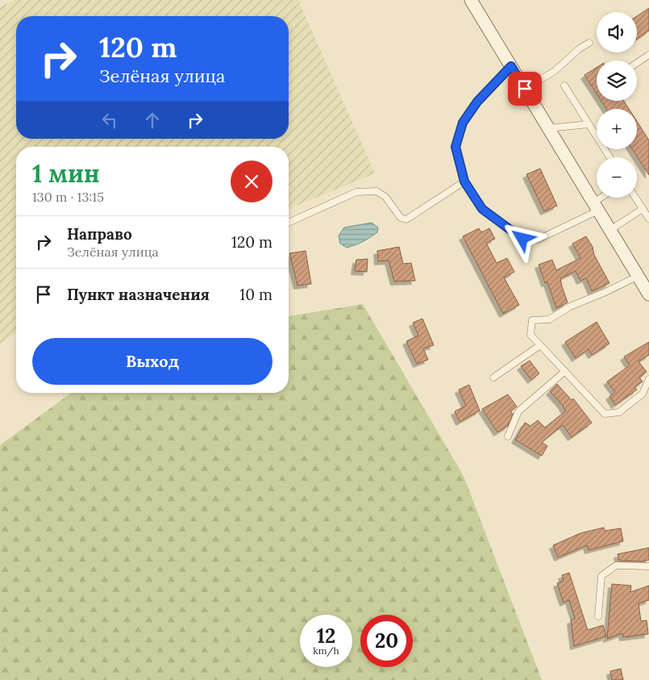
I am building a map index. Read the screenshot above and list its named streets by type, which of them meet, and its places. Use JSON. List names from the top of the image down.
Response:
{
  "page": {
    "map_buttons": ["+", "−"],
    "turn": ["120 m", "Зелёная улица"],
    "heading": ["1 мин", "130 m · 13:15"],
    "list": [
      {
        "name": "Направо",
        "note": "Зелёная улица",
        "value": "120 m"
      },
      {
        "name": "Пункт назначения",
        "value": "10 m"
      }
    ],
    "buttons": "Выход",
    "speed": "12 km/h",
    "limit": "20"
  }
}
